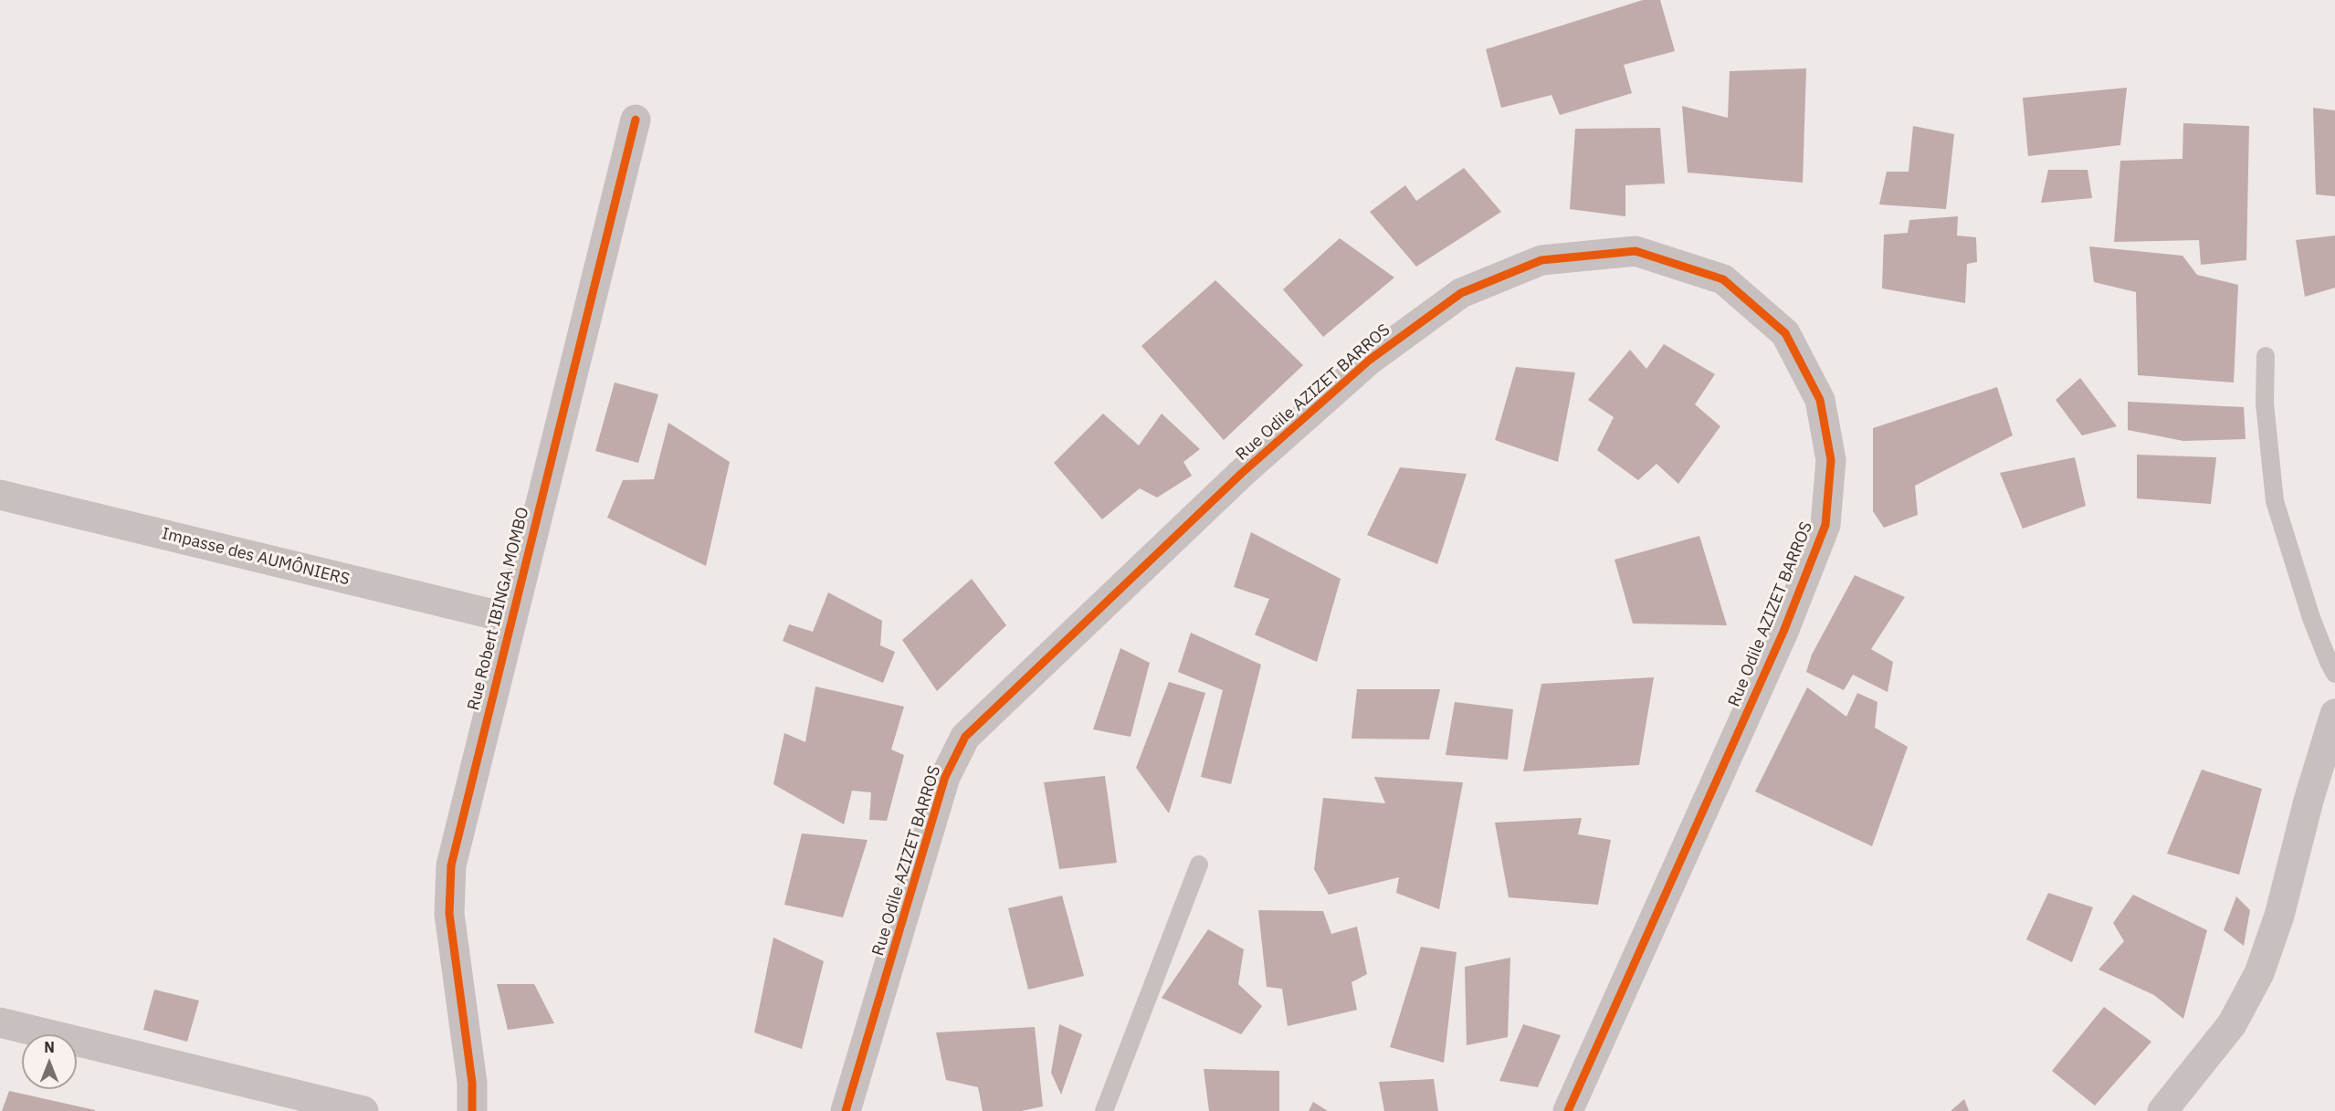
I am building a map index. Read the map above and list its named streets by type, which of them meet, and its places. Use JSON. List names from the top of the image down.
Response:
{
  "streets": {
    "street": ["Rue Odile AZIZET BARROS", "Impasse des AUMÔNIERS", "Rue Robert IBINGA MOMBO"]
  },
  "crossings": [
    ["Impasse des AUMÔNIERS", "Rue Robert IBINGA MOMBO"]
  ],
  "north": "top"
}
